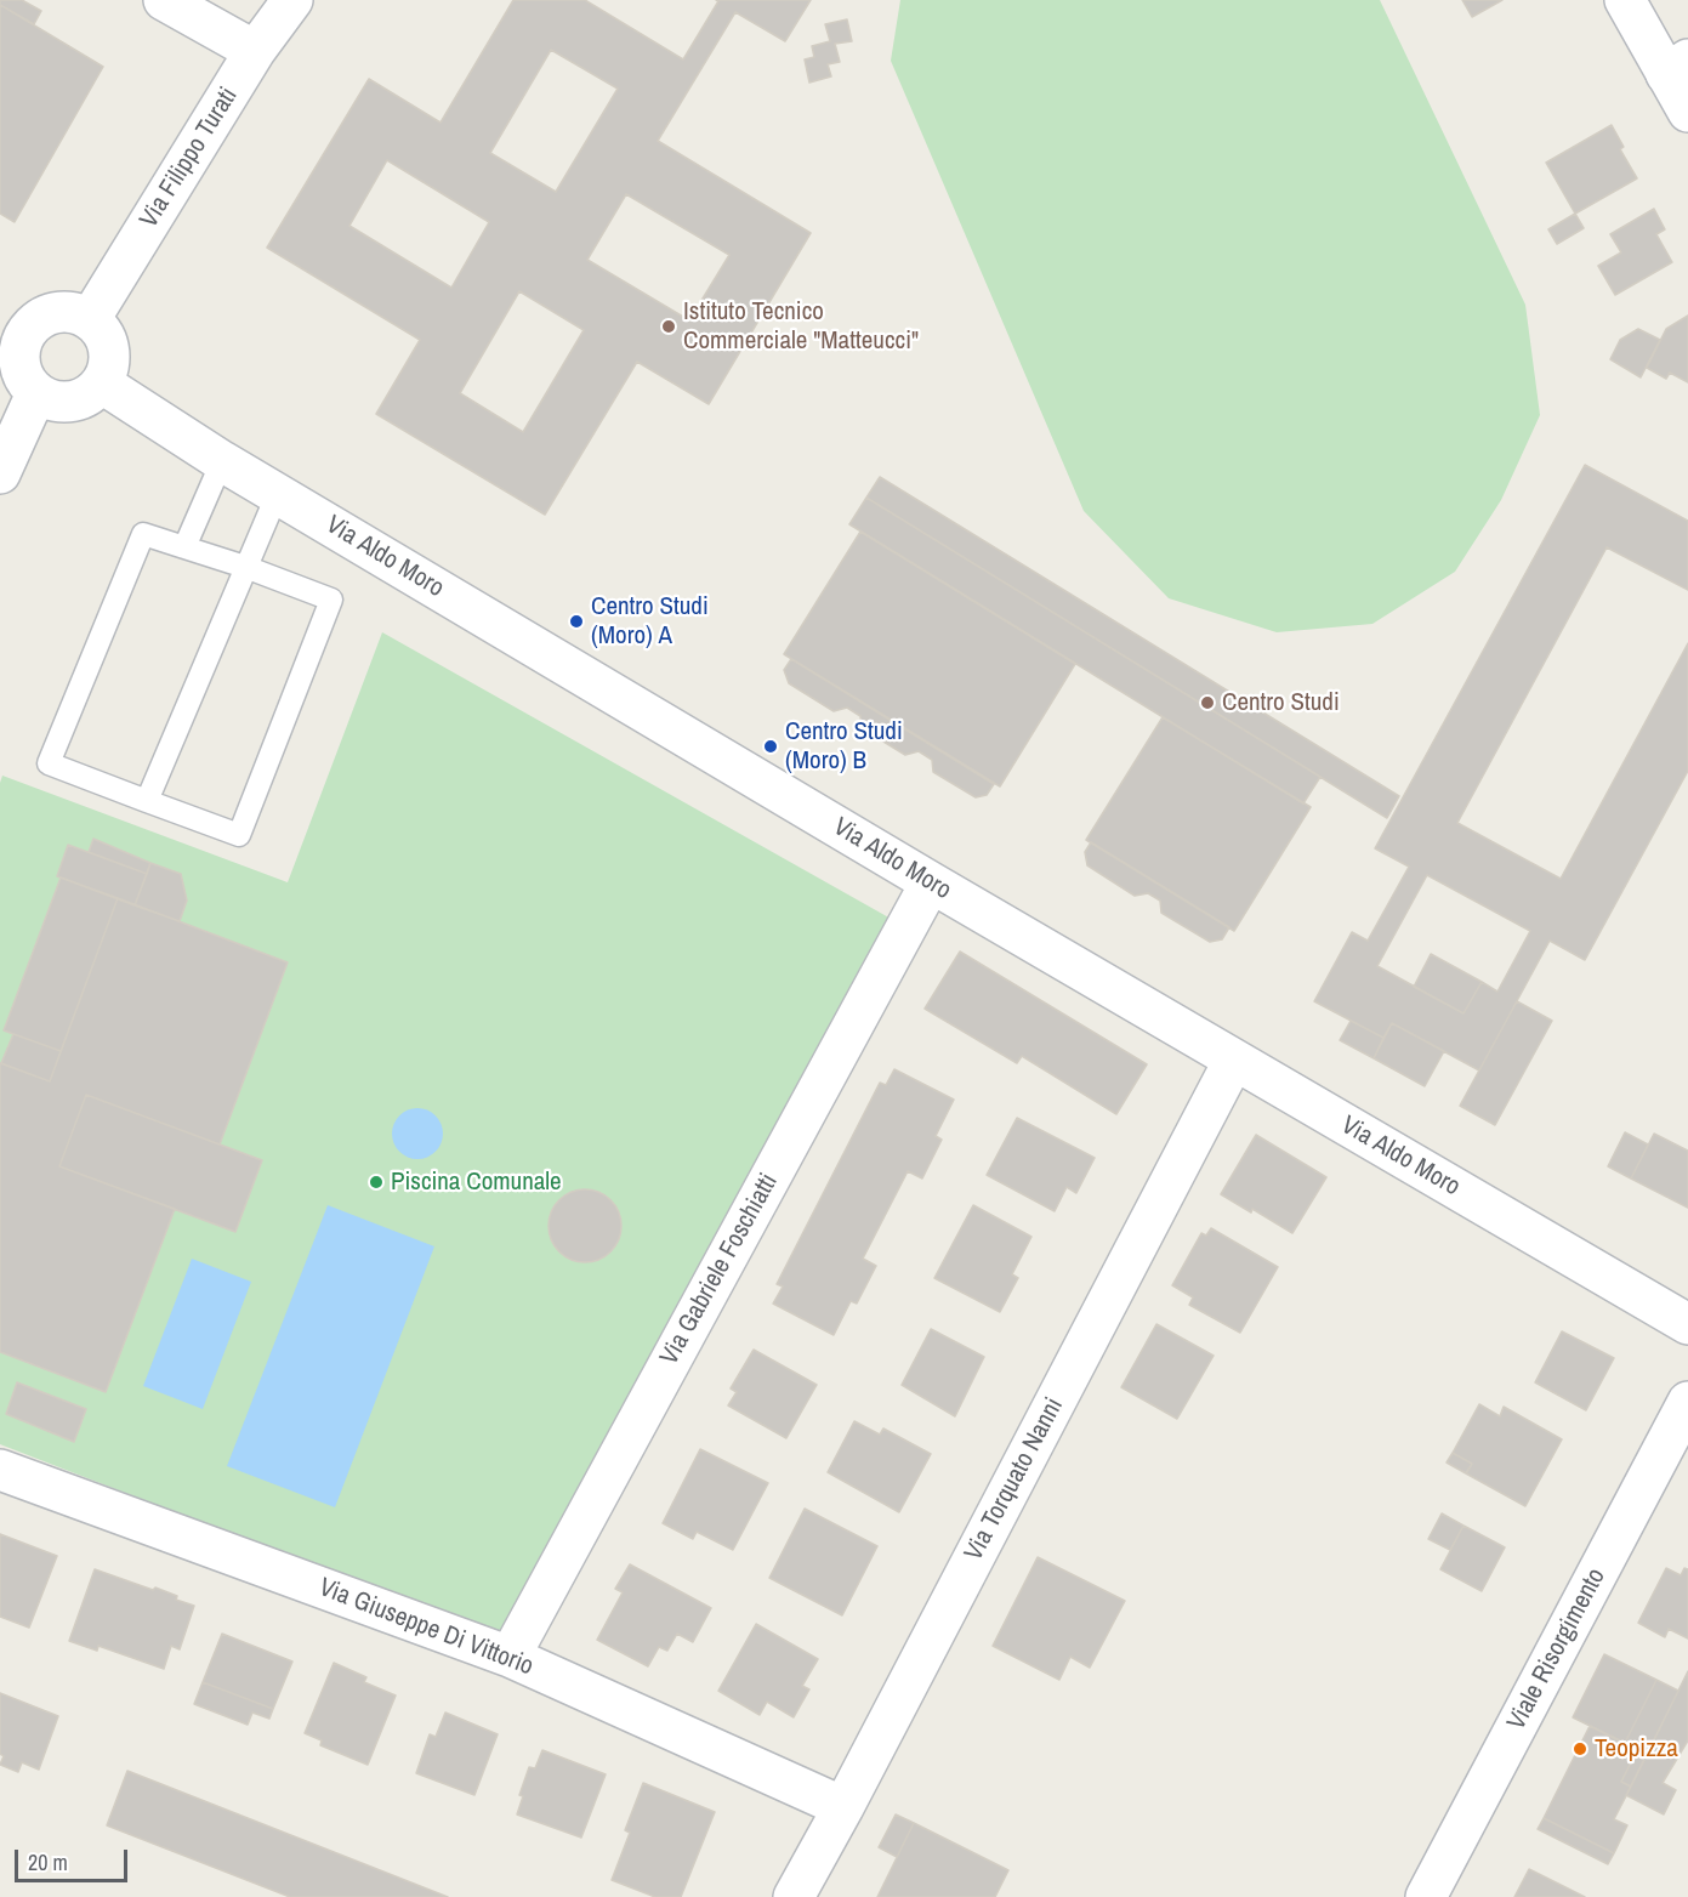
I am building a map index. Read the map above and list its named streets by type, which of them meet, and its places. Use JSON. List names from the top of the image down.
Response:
{
  "streets": {
    "street": [
      "Via Filippo Turati",
      "Via Aldo Moro",
      "Via Gabriele Foschiatti",
      "Via Torquato Nanni",
      "Via Giuseppe Di Vittorio",
      "Viale Risorgimento"
    ]
  },
  "crossings": [
    ["Via Filippo Turati", "Via Aldo Moro"],
    ["Via Aldo Moro", "Via Gabriele Foschiatti"],
    ["Via Aldo Moro", "Via Torquato Nanni"],
    ["Via Gabriele Foschiatti", "Via Giuseppe Di Vittorio"],
    ["Via Torquato Nanni", "Via Giuseppe Di Vittorio"]
  ],
  "places": [
    "Istituto Tecnico Commerciale \"Matteucci\"",
    "Centro Studi (Moro) A",
    "Centro Studi",
    "Centro Studi (Moro) B",
    "Piscina Comunale",
    "Teopizza"
  ],
  "scale_bar": "20 m"
}
